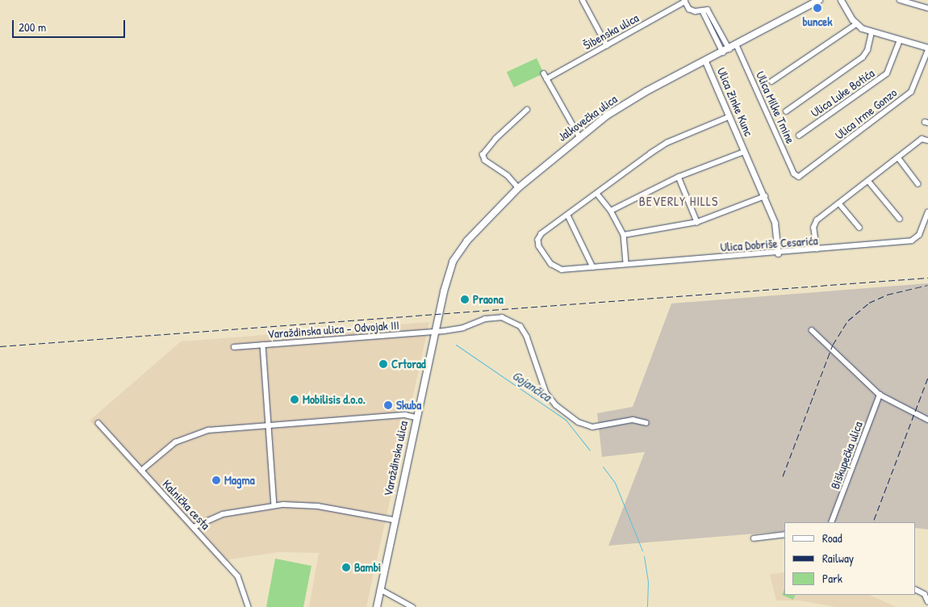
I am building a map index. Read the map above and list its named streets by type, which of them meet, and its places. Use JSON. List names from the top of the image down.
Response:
{
  "streets": {
    "main road": ["Jalkovečka ulica", "Varaždinska ulica"],
    "street": [
      "Šibenska ulica",
      "Ulica Luke Botića",
      "Ulica Zinke Kunc",
      "Ulica Milke Tmine",
      "Ulica Irme Gonzo",
      "Ulica Dobriše Cesarića",
      "Varaždinska ulica - Odvojak III",
      "Biškupečka ulica",
      "Kalnička cesta"
    ]
  },
  "crossings": [
    ["Ulica Zinke Kunc", "Jalkovečka ulica"],
    ["Ulica Zinke Kunc", "Ulica Dobriše Cesarića"],
    ["Ulica Milke Tmine", "Ulica Irme Gonzo"],
    ["Ulica Milke Tmine", "Jalkovečka ulica"],
    ["Jalkovečka ulica", "Varaždinska ulica"],
    ["Varaždinska ulica - Odvojak III", "Varaždinska ulica"]
  ],
  "districts": ["BEVERLY HILLS"],
  "water": ["Gojančica"],
  "places": [
    "buncek",
    "Praona",
    "Crtorad",
    "Mobilisis d.o.o.",
    "Skuba",
    "Magma",
    "Bambi"
  ],
  "legend": ["Road", "Railway", "Park"],
  "scale_bar": "200 m"
}
